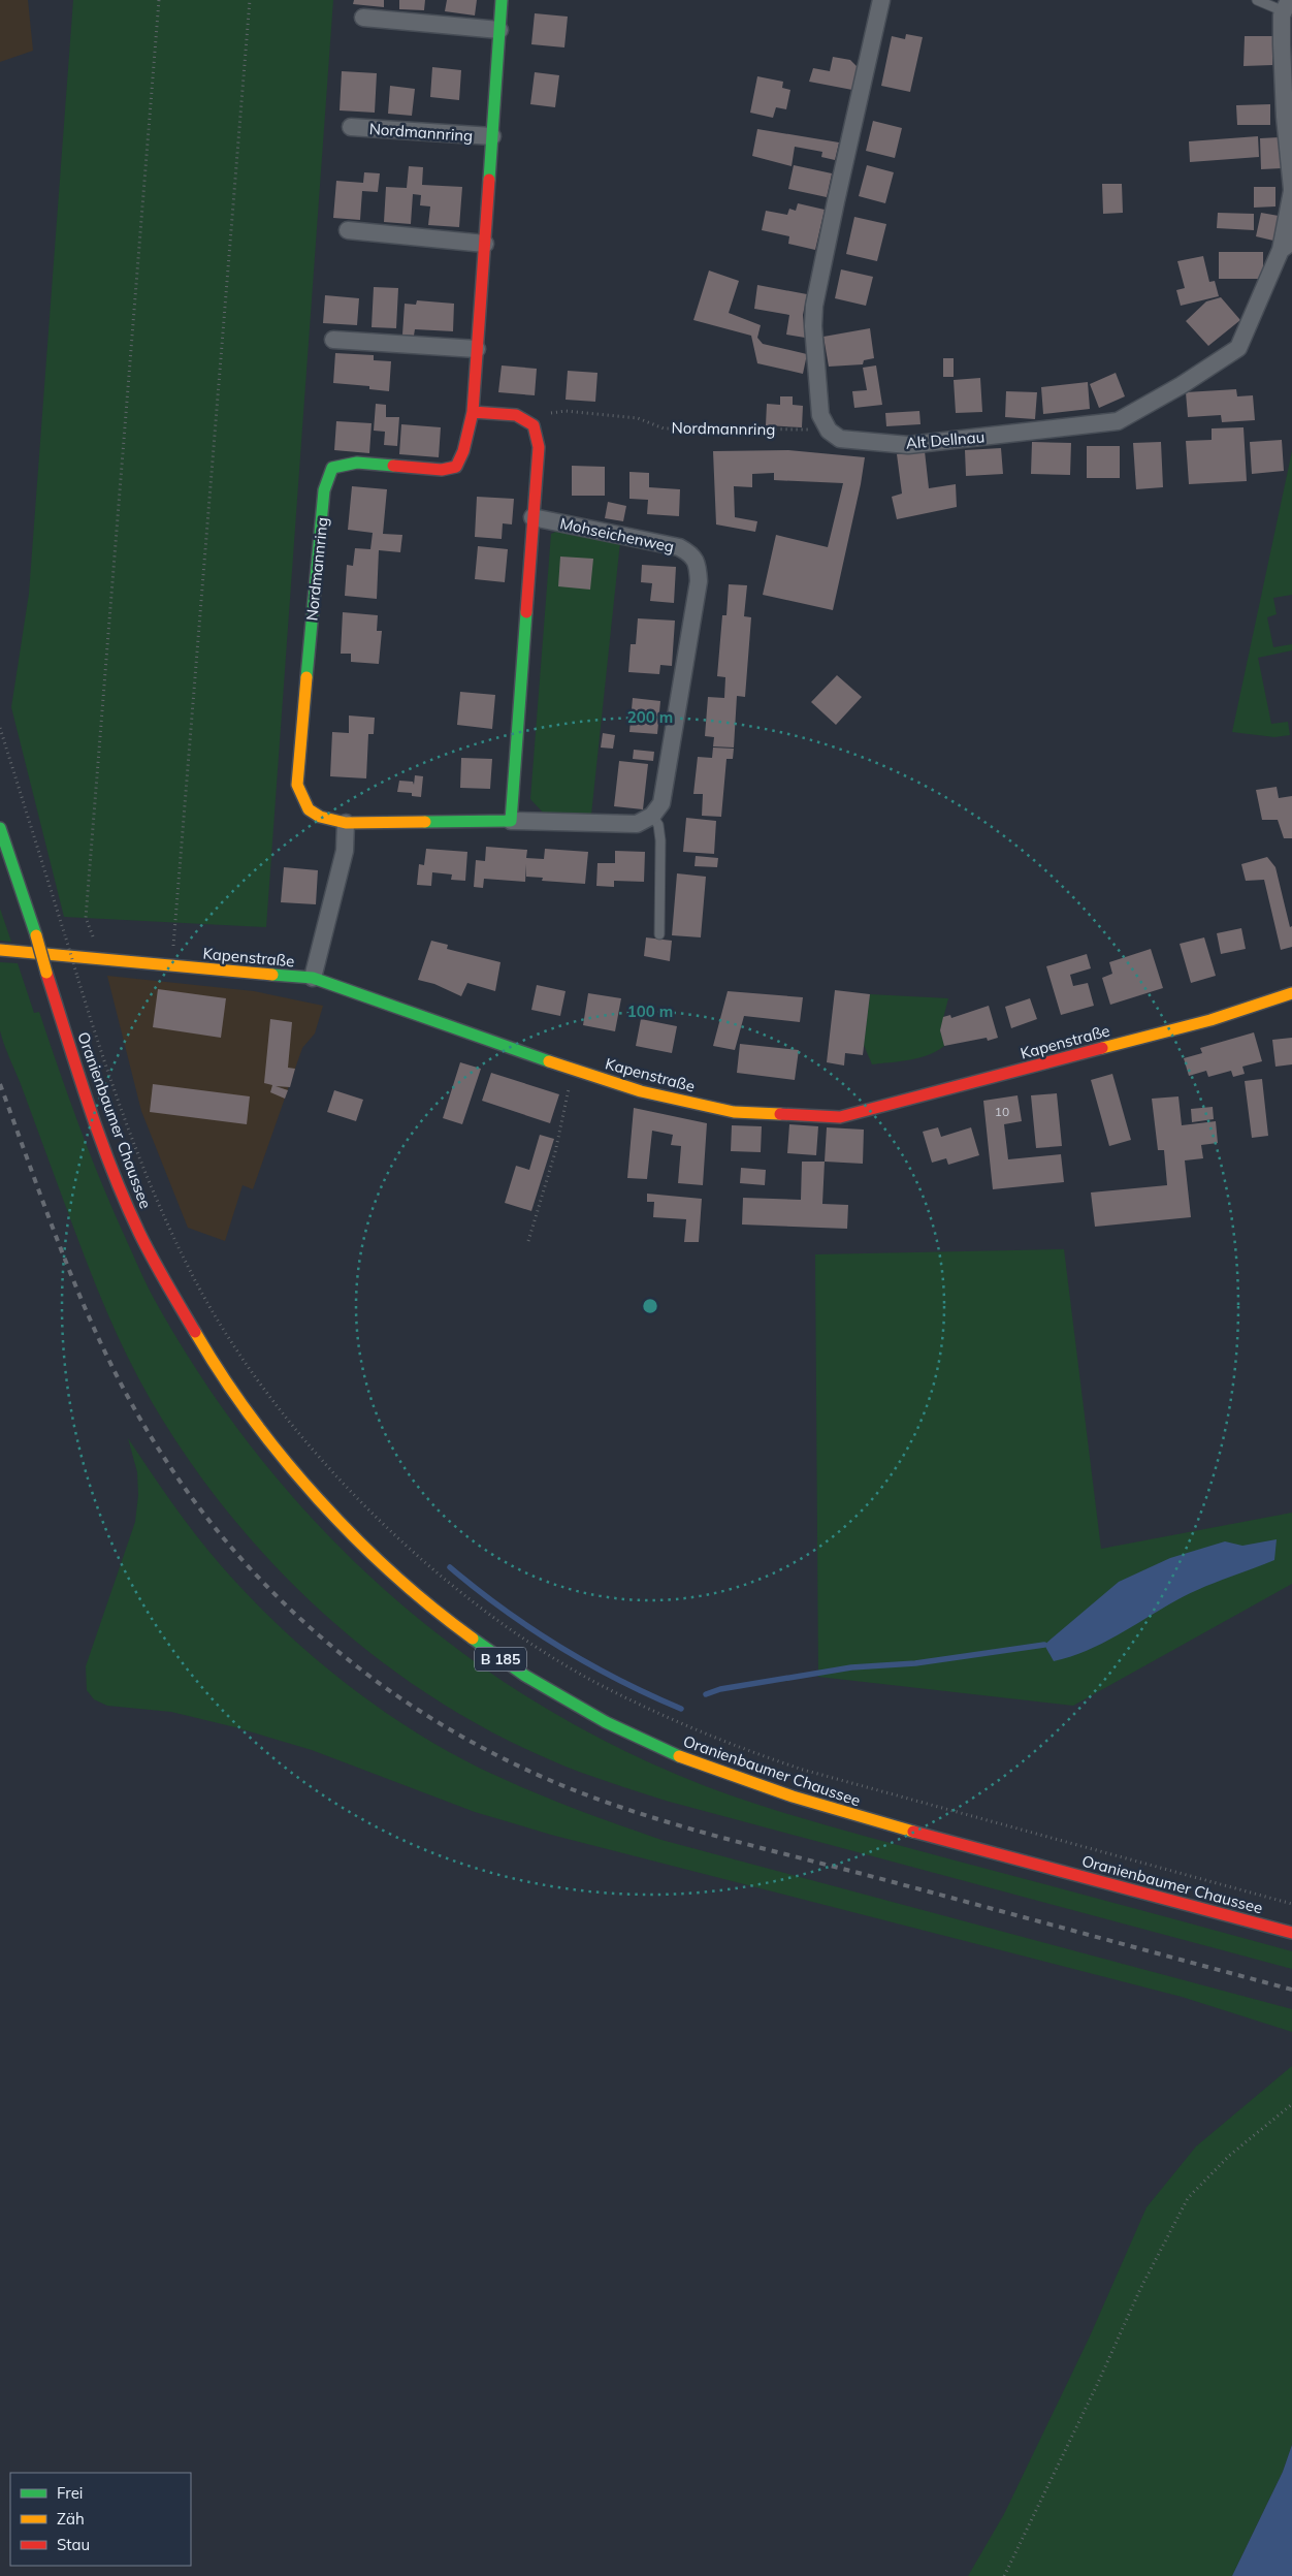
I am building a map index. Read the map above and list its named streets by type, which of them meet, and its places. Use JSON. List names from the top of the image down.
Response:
{
  "streets": {
    "street": [
      "Nordmannring",
      "Alt Dellnau",
      "Mohseichenweg",
      "Kapenstraße",
      "Oranienbaumer Chaussee",
      "B 185"
    ]
  },
  "crossings": [
    ["Nordmannring", "Alt Dellnau"]
  ],
  "house_numbers": ["10"],
  "legend": ["Frei", "Zäh", "Stau"],
  "rings": ["200 m", "100 m"]
}
